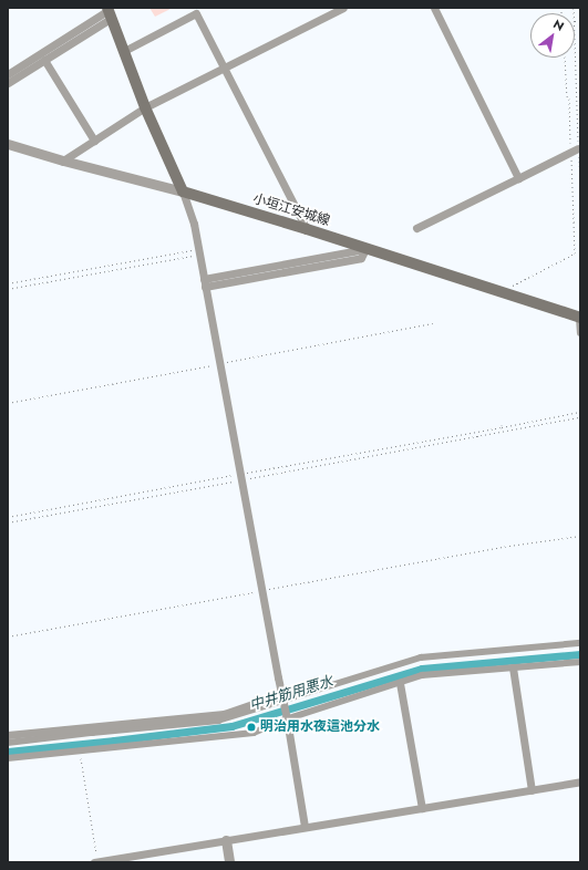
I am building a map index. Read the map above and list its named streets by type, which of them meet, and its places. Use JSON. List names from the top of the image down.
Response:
{
  "streets": {
    "main road": ["小垣江安城線"]
  },
  "water": ["中井筋用悪水"],
  "places": ["明治用水夜這池分水"],
  "north": "top right"
}
